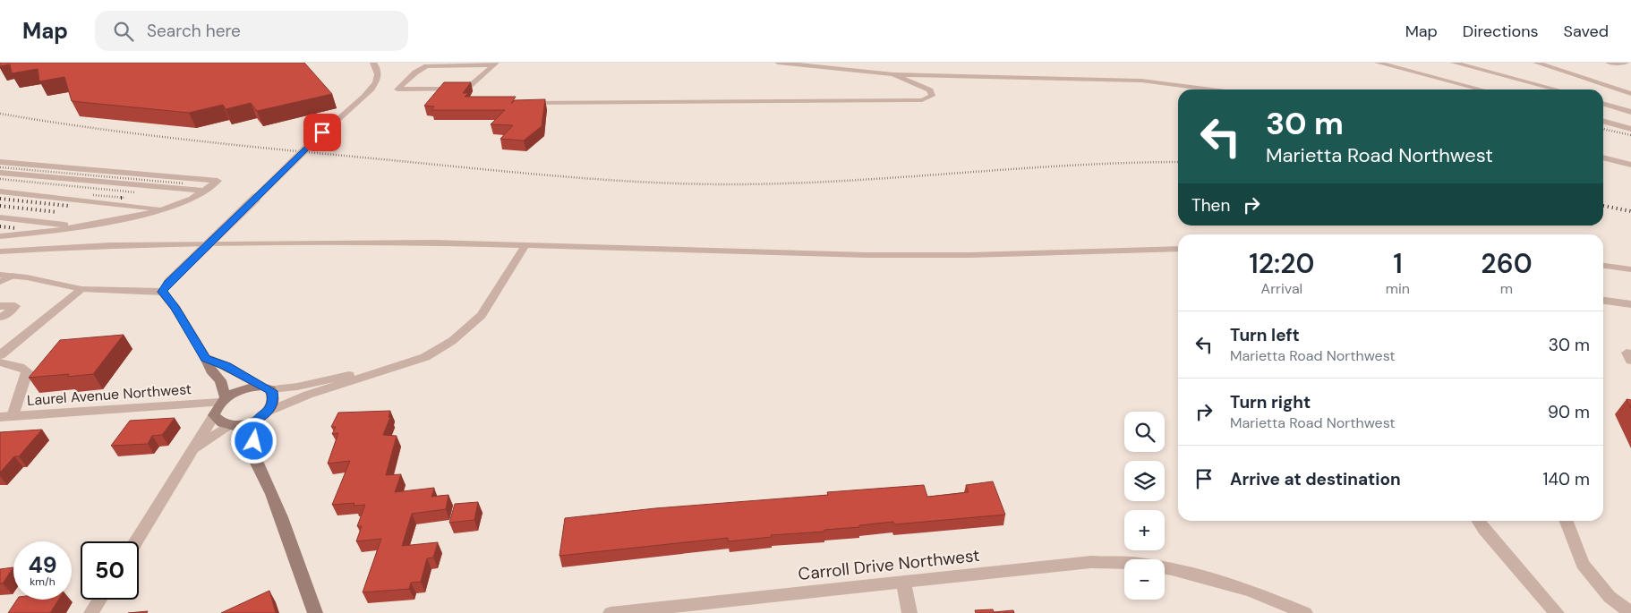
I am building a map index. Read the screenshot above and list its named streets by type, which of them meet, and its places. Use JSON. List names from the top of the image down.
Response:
{
  "streets": {
    "street": ["Laurel Avenue Northwest", "Carroll Drive Northwest"]
  },
  "page": {
    "header": "Map",
    "search": "Search here",
    "nav": ["Map", "Directions", "Saved"],
    "turn": ["30 m", "Marietta Road Northwest"],
    "then": "Then",
    "eta": [
      "12:20",
      "Arrival",
      "1",
      "min",
      "260",
      "m"
    ],
    "list": [
      {
        "name": "Turn left",
        "note": "Marietta Road Northwest",
        "value": "30 m"
      },
      {
        "name": "Turn right",
        "note": "Marietta Road Northwest",
        "value": "90 m"
      },
      {
        "name": "Arrive at destination",
        "value": "140 m"
      }
    ],
    "map_buttons": ["+", "−"],
    "speed": "49 km/h",
    "limit": "50"
  }
}
